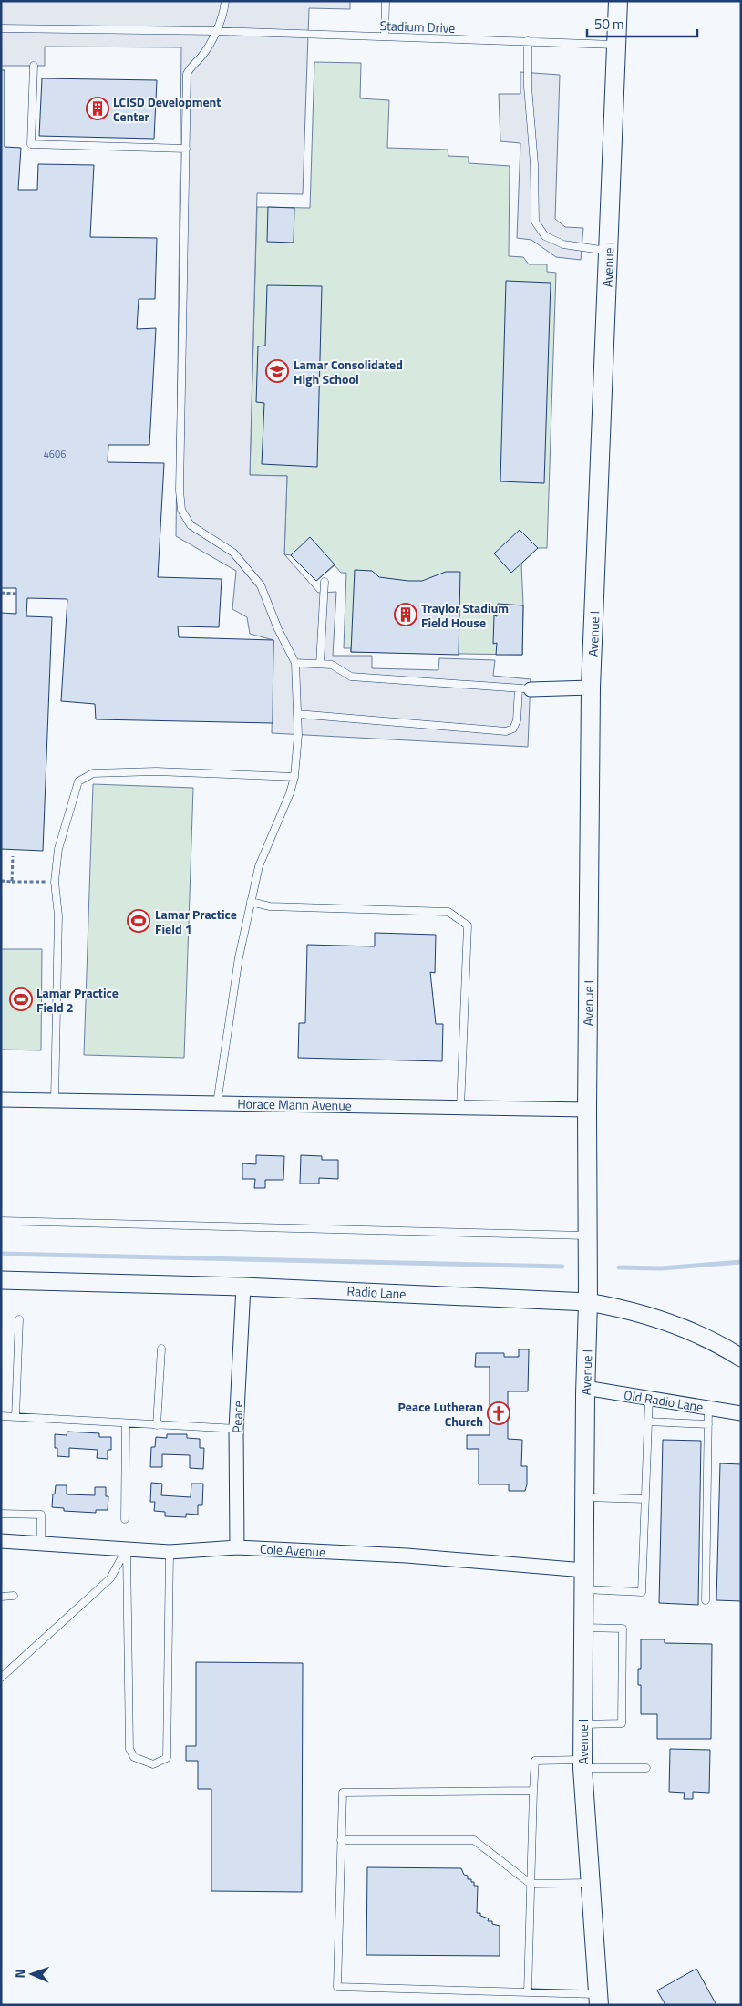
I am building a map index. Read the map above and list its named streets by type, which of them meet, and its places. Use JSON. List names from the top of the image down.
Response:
{
  "streets": {
    "main road": ["Avenue I"],
    "street": [
      "Horace Mann Avenue",
      "Radio Lane",
      "Old Radio Lane",
      "Peace",
      "Cole Avenue"
    ],
    "lane": ["Stadium Drive"]
  },
  "crossings": [
    ["Stadium Drive", "Avenue I"],
    ["Avenue I", "Horace Mann Avenue"],
    ["Avenue I", "Radio Lane"],
    ["Avenue I", "Old Radio Lane"],
    ["Avenue I", "Cole Avenue"],
    ["Radio Lane", "Peace"],
    ["Peace", "Cole Avenue"]
  ],
  "places": {
    "building": ["LCISD Development Center", "Traylor Stadium Field House"],
    "school or university": ["Lamar Consolidated High School"],
    "sports": ["Lamar Practice Field 1", "Lamar Practice Field 2"],
    "church": ["Peace Lutheran Church"]
  },
  "house_numbers": ["4606"],
  "scale_bar": "50 m",
  "north": "left"
}
